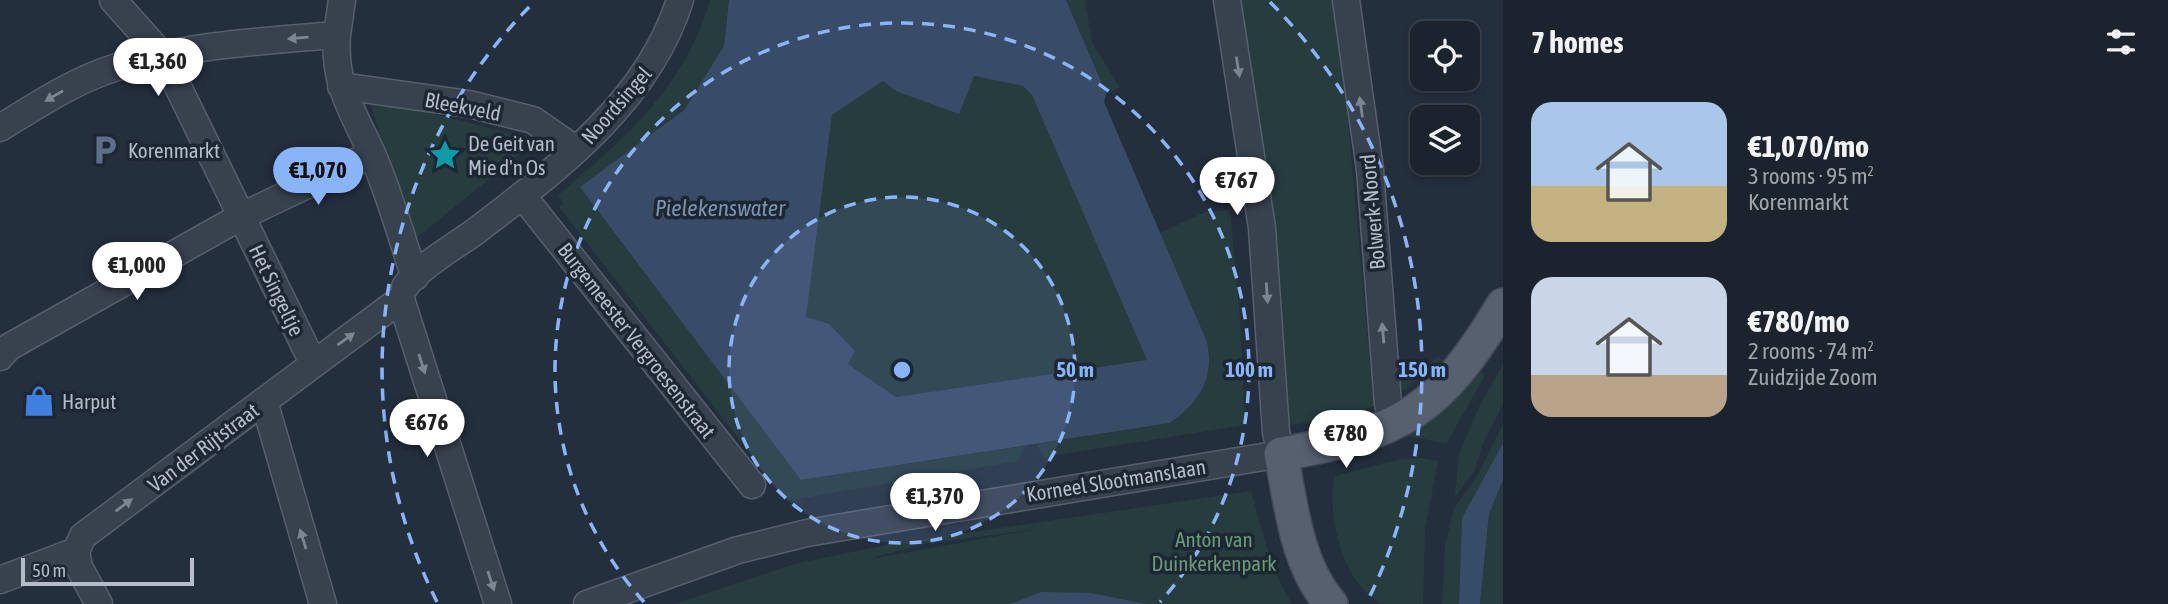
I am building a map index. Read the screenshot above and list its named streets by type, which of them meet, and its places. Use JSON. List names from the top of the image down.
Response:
{
  "streets": {
    "street": [
      "Noordsingel",
      "Bleekveld",
      "Bolwerk-Noord",
      "Het Singeltje",
      "Burgemeester Vergroesenstraat",
      "Van der Rijtstraat",
      "Korneel Slootmanslaan"
    ]
  },
  "crossings": [
    ["Noordsingel", "Bleekveld"],
    ["Noordsingel", "Burgemeester Vergroesenstraat"],
    ["Noordsingel", "Van der Rijtstraat"],
    ["Het Singeltje", "Van der Rijtstraat"]
  ],
  "water": ["Pielekenswater"],
  "parks": ["Anton van Duinkerkenpark"],
  "places": {
    "parking": ["Korenmarkt"],
    "place": ["De Geit van Mie d'n Os"],
    "shop": ["Harput"]
  },
  "scale_bar": "50 m",
  "page": {
    "heading": "7 homes",
    "price": [
      "€1,360",
      "€1,070",
      "€767",
      "€1,000",
      "€676",
      "€780",
      "€1,370"
    ],
    "list": [
      {
        "name": "€1,070/mo",
        "note": "3 rooms · 95 m² · Korenmarkt"
      },
      {
        "name": "€780/mo",
        "note": "2 rooms · 74 m² · Zuidzijde Zoom"
      }
    ],
    "scale": "50 m"
  },
  "rings": ["50 m", "100 m", "150 m"]
}
